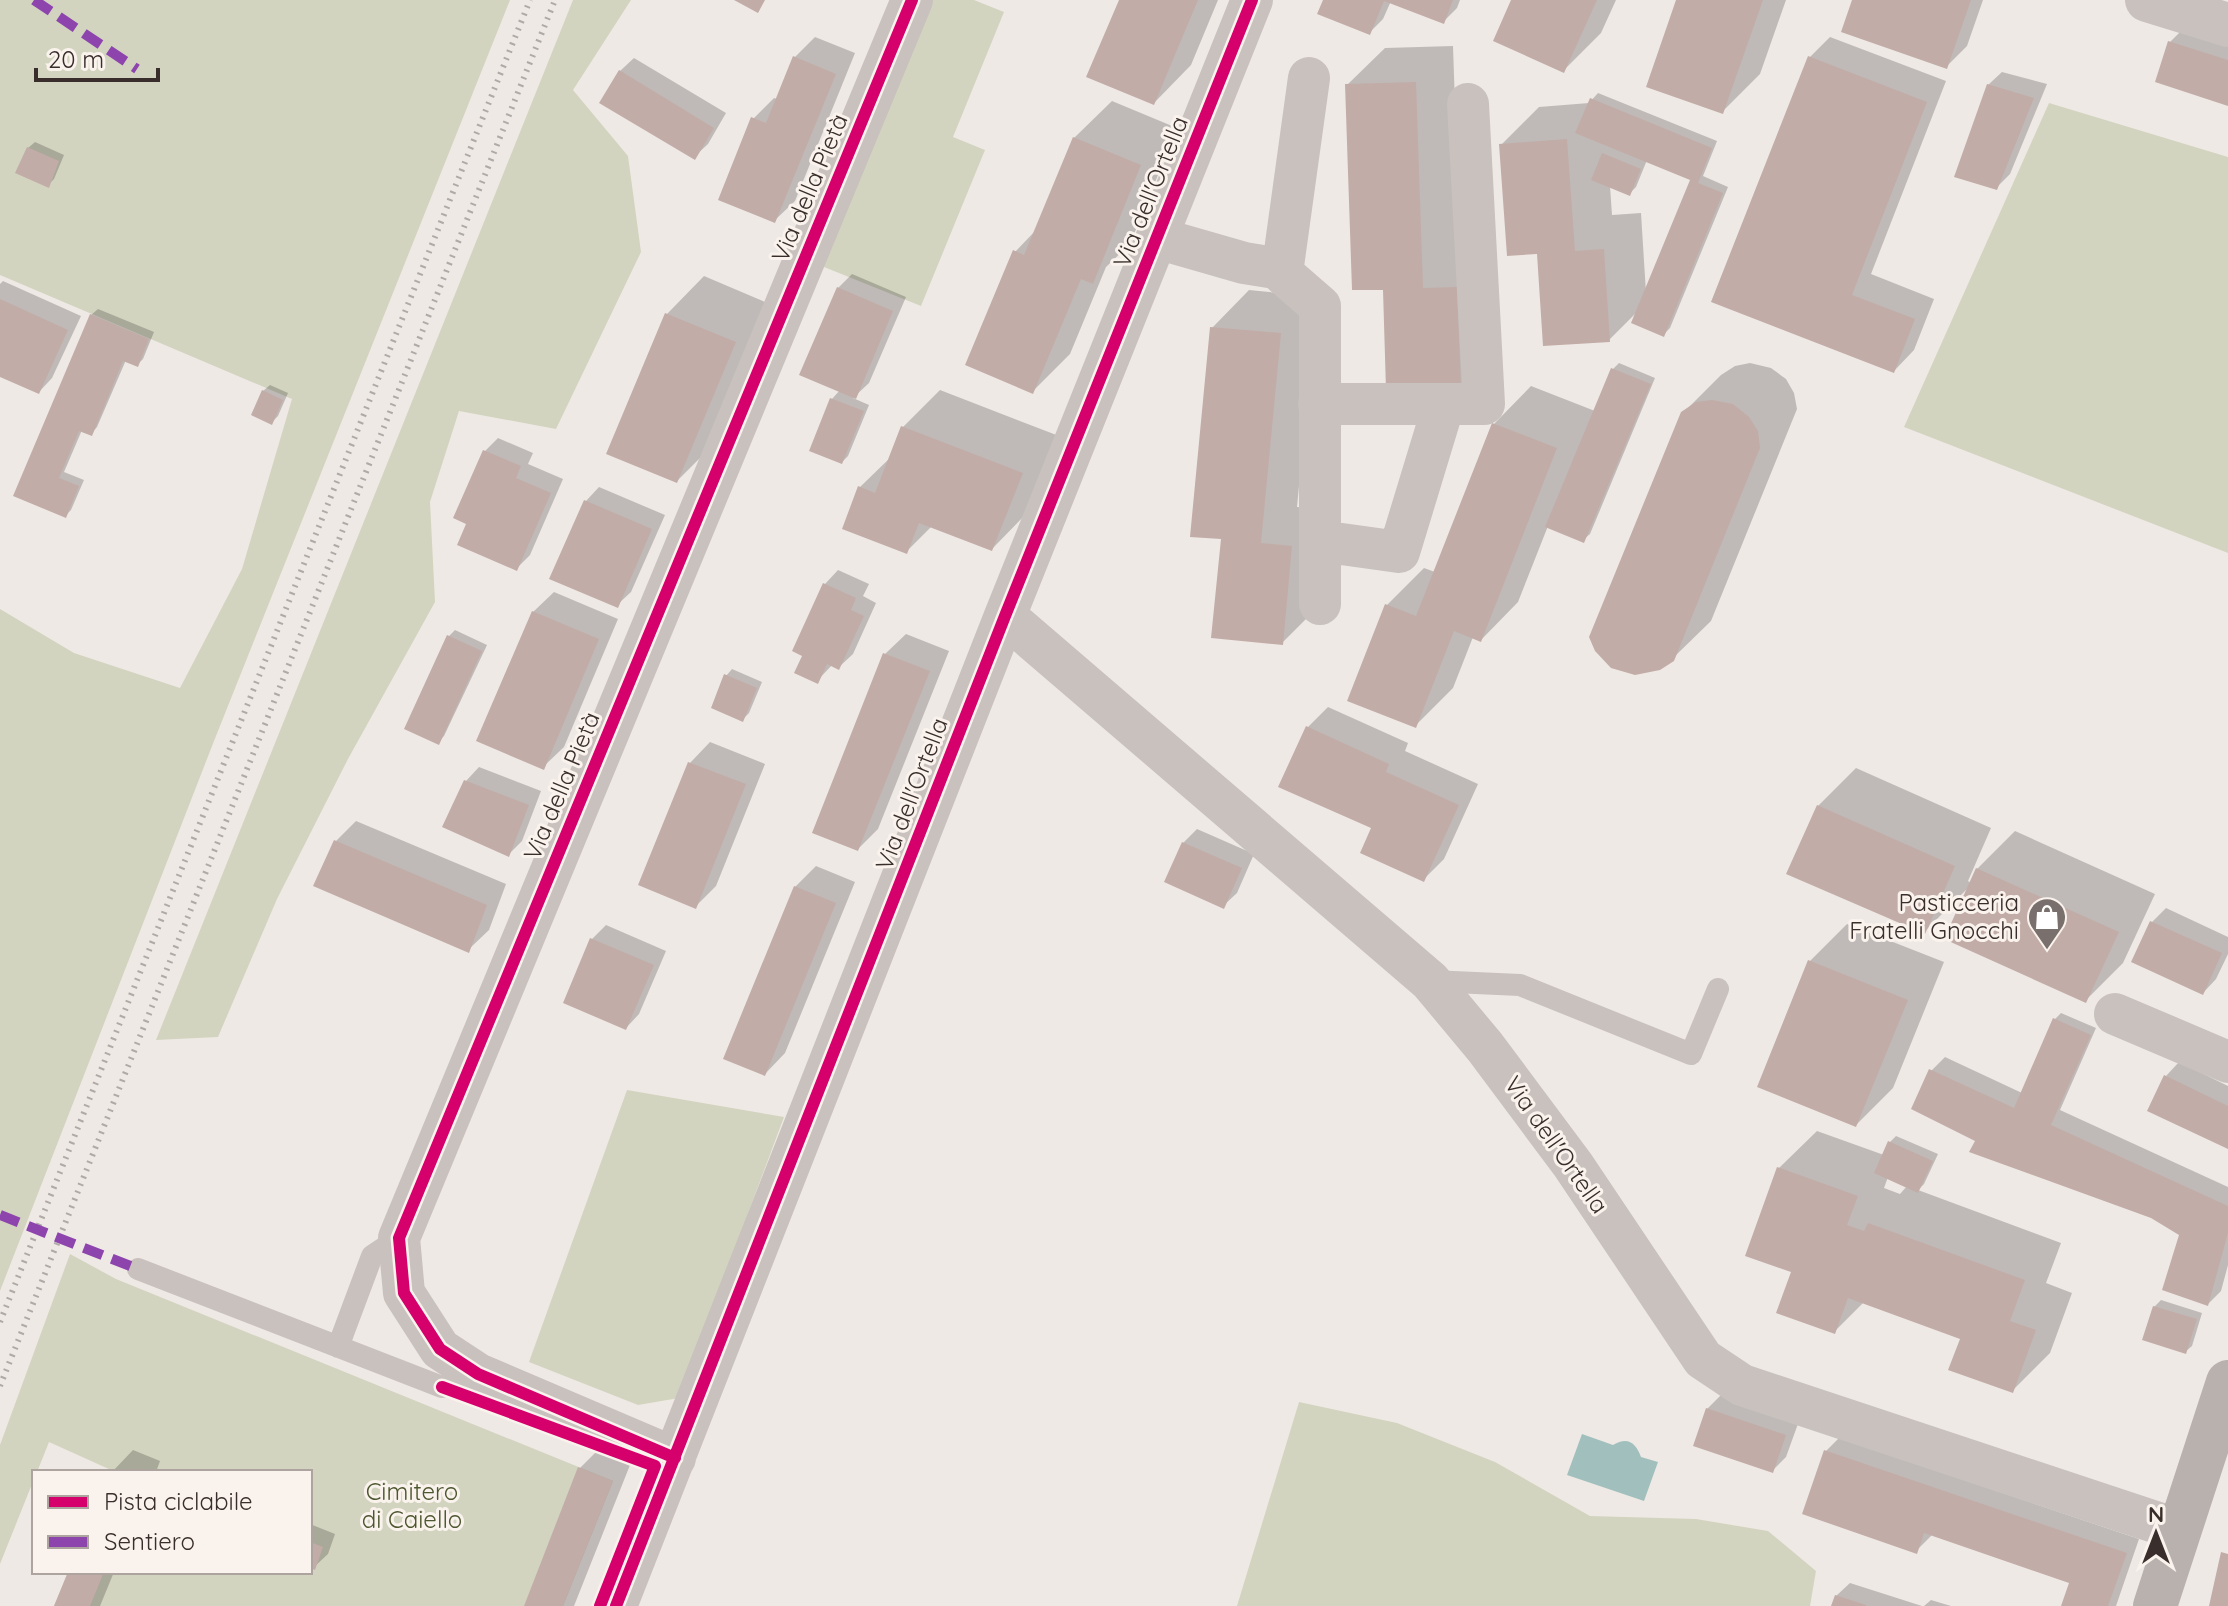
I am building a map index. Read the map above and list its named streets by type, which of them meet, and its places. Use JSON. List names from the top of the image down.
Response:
{
  "streets": {
    "street": ["Via della Pietà", "Via dell'Ortella"]
  },
  "crossings": [
    ["Via della Pietà", "Via dell'Ortella"]
  ],
  "parks": ["Cimitero di Caiello"],
  "places": {
    "shop": ["Pasticceria Fratelli Gnocchi"]
  },
  "legend": ["Pista ciclabile", "Sentiero"],
  "scale_bar": "20 m",
  "north": "top"
}
